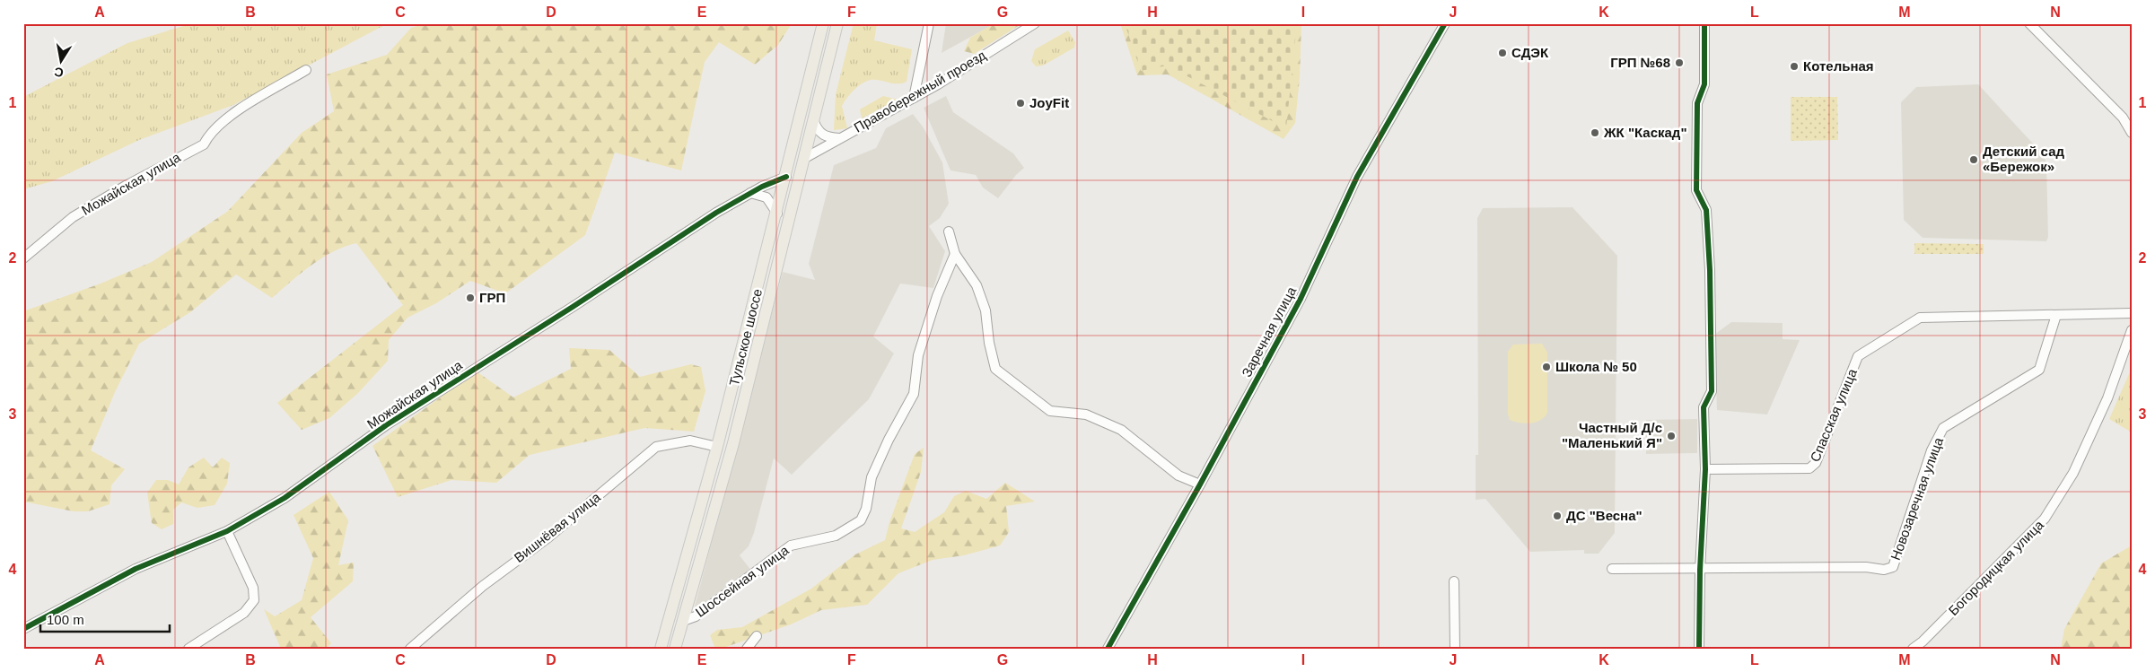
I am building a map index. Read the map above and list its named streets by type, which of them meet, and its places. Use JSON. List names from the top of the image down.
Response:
{
  "streets": {
    "main road": ["Тульское шоссе"],
    "street": [
      "Правобережный проезд",
      "Можайская улица",
      "Заречная улица",
      "Спасская улица",
      "Новозаречная улица",
      "Вишнёвая улица",
      "Богородицкая улица",
      "Шоссейная улица"
    ]
  },
  "crossings": [
    ["Правобережный проезд", "Тульское шоссе"],
    ["Можайская улица", "Тульское шоссе"],
    ["Тульское шоссе", "Вишнёвая улица"],
    ["Тульское шоссе", "Шоссейная улица"],
    ["Спасская улица", "Новозаречная улица"]
  ],
  "places": [
    "СДЭК",
    "ГРП №68",
    "Котельная",
    "JoyFit",
    "ЖК \"Каскад\"",
    "Детский сад «Бережок»",
    "ГРП",
    "Школа № 50",
    "Частный Д/с \"Маленький Я\"",
    "ДС \"Весна\""
  ],
  "scale_bar": "100 m",
  "north": "bottom",
  "grid": {
    "columns": [
      "A",
      "B",
      "C",
      "D",
      "E",
      "F",
      "G",
      "H",
      "I",
      "J",
      "K",
      "L",
      "M",
      "N"
    ],
    "rows": [
      "1",
      "2",
      "3",
      "4"
    ]
  }
}
